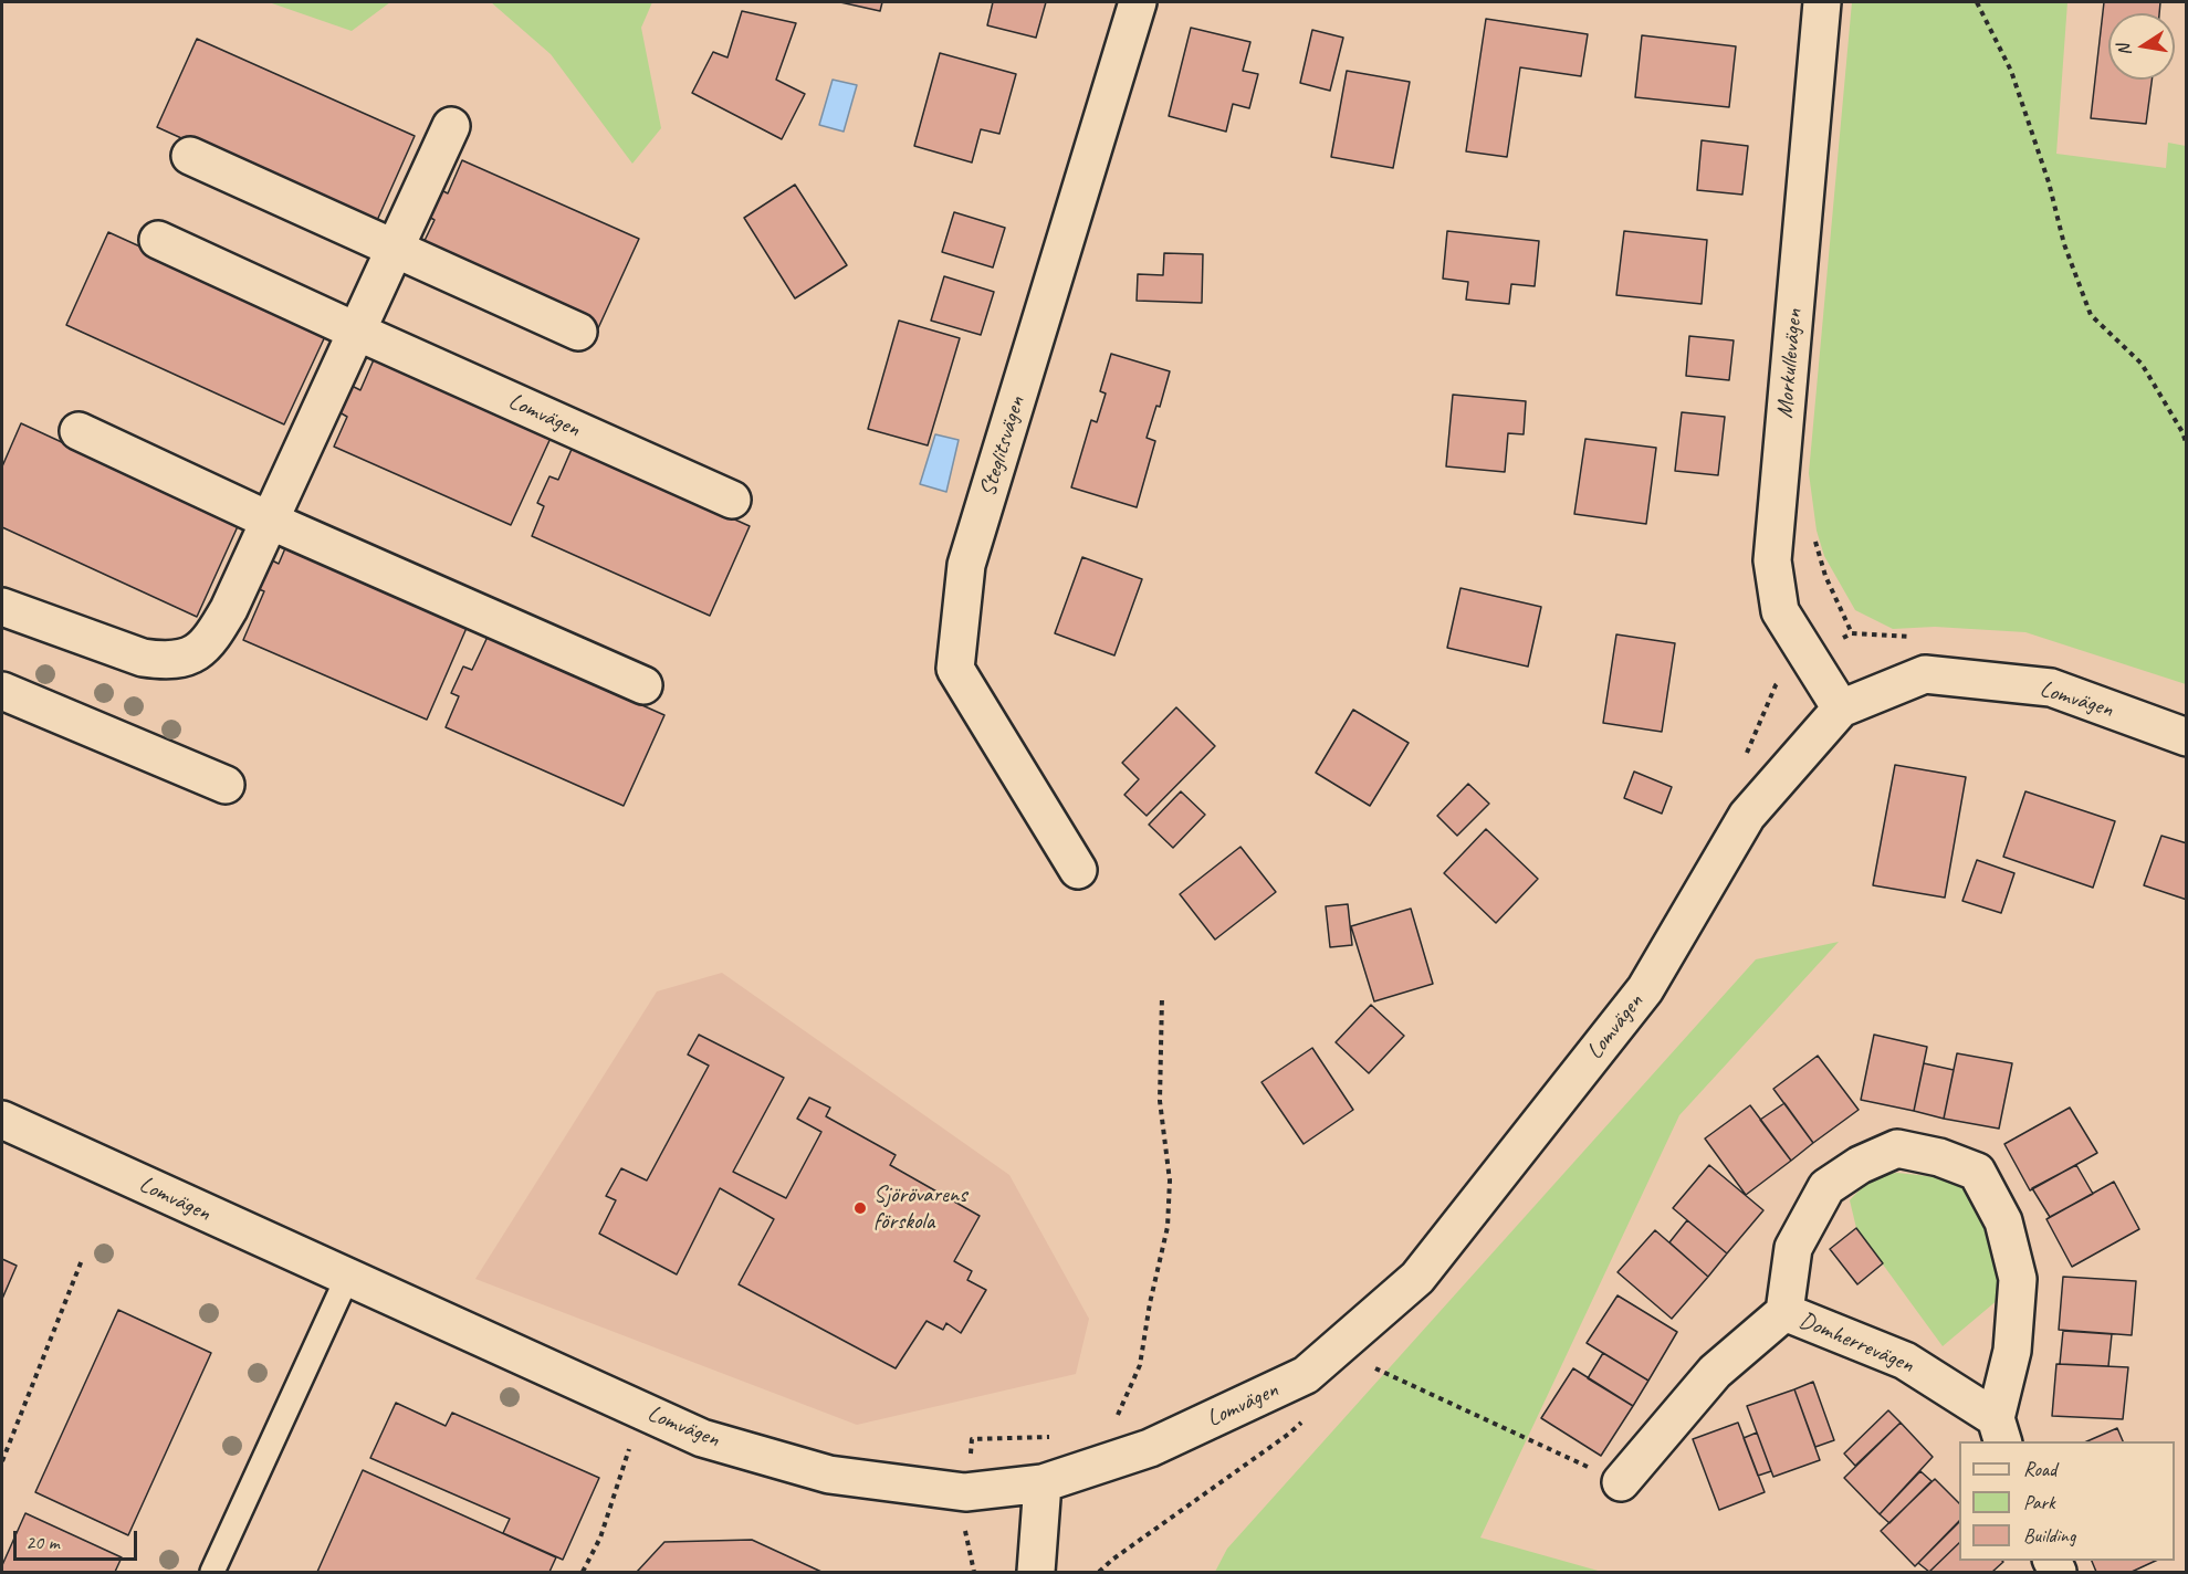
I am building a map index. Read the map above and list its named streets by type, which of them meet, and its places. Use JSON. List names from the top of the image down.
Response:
{
  "streets": {
    "street": [
      "Morkullevägen",
      "Lomvägen",
      "Steglitsvägen",
      "Domherrevägen"
    ]
  },
  "crossings": [
    ["Morkullevägen", "Lomvägen"]
  ],
  "places": ["Sjörövarens förskola"],
  "legend": ["Road", "Park", "Building"],
  "scale_bar": "20 m",
  "north": "left"
}
